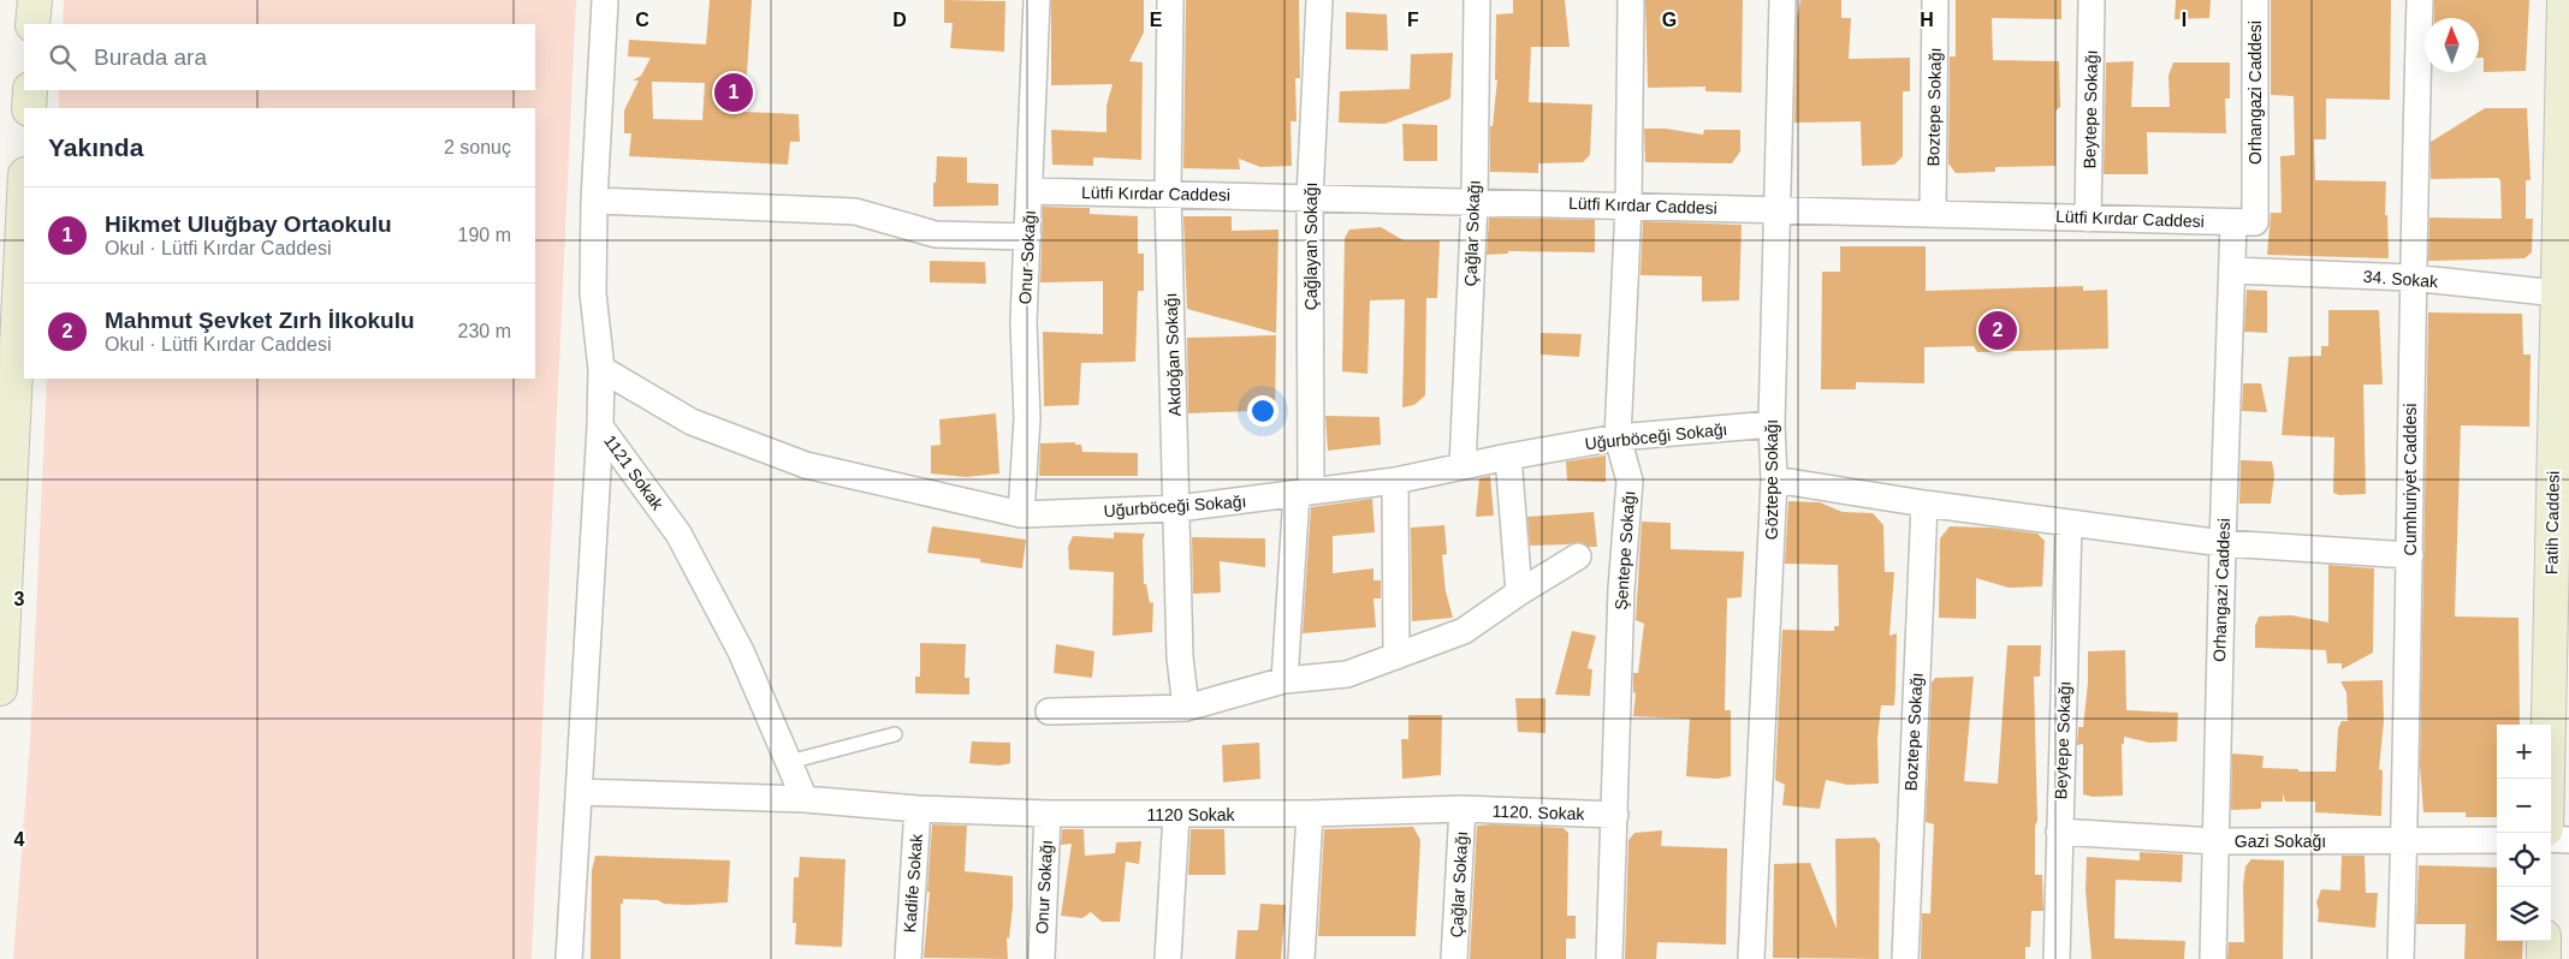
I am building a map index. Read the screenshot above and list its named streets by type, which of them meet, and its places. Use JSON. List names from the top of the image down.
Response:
{
  "streets": {
    "main road": ["Fatih Caddesi"],
    "street": [
      "Orhangazi Caddesi",
      "Boztepe Sokağı",
      "Beytepe Sokağı",
      "Lütfi Kırdar Caddesi",
      "Çağlar Sokağı",
      "Çağlayan Sokağı",
      "Onur Sokağı",
      "34. Sokak",
      "Akdoğan Sokağı",
      "Uğurböceği Sokağı",
      "1121 Sokak",
      "Göztepe Sokağı",
      "Cumhuriyet Caddesi",
      "Şentepe Sokağı",
      "1120. Sokak",
      "1120 Sokak",
      "Gazi Sokağı",
      "Kadife Sokak"
    ]
  },
  "crossings": [
    ["Orhangazi Caddesi", "Lütfi Kırdar Caddesi"],
    ["Orhangazi Caddesi", "34. Sokak"],
    ["Orhangazi Caddesi", "Gazi Sokağı"],
    ["Boztepe Sokağı", "Lütfi Kırdar Caddesi"],
    ["Beytepe Sokağı", "Lütfi Kırdar Caddesi"],
    ["Beytepe Sokağı", "Gazi Sokağı"],
    ["Lütfi Kırdar Caddesi", "Çağlar Sokağı"],
    ["Lütfi Kırdar Caddesi", "Çağlayan Sokağı"],
    ["Lütfi Kırdar Caddesi", "Onur Sokağı"],
    ["Lütfi Kırdar Caddesi", "Akdoğan Sokağı"],
    ["Lütfi Kırdar Caddesi", "Göztepe Sokağı"],
    ["Lütfi Kırdar Caddesi", "Şentepe Sokağı"],
    ["Çağlar Sokağı", "Uğurböceği Sokağı"],
    ["Çağlar Sokağı", "1120. Sokak"],
    ["Çağlar Sokağı", "1120 Sokak"],
    ["Çağlayan Sokağı", "Uğurböceği Sokağı"],
    ["Onur Sokağı", "Uğurböceği Sokağı"],
    ["Onur Sokağı", "1120 Sokak"],
    ["34. Sokak", "Cumhuriyet Caddesi"],
    ["34. Sokak", "Fatih Caddesi"],
    ["Akdoğan Sokağı", "Uğurböceği Sokağı"],
    ["Uğurböceği Sokağı", "1121 Sokak"],
    ["Uğurböceği Sokağı", "Göztepe Sokağı"],
    ["Uğurböceği Sokağı", "Şentepe Sokağı"],
    ["Cumhuriyet Caddesi", "Gazi Sokağı"],
    ["Şentepe Sokağı", "1120. Sokak"],
    ["1120. Sokak", "1120 Sokak"],
    ["1120 Sokak", "Kadife Sokak"]
  ],
  "north": "top",
  "page": {
    "search": "Burada ara",
    "pins": ["1", "2"],
    "heading": ["Yakında", "2 sonuç"],
    "list": [
      {
        "mark": "1",
        "name": "Hikmet Uluğbay Ortaokulu",
        "note": "Okul · Lütfi Kırdar Caddesi",
        "value": "190 m"
      },
      {
        "mark": "2",
        "name": "Mahmut Şevket Zırh İlkokulu",
        "note": "Okul · Lütfi Kırdar Caddesi",
        "value": "230 m"
      }
    ],
    "map_buttons": ["+", "−"]
  },
  "grid": {
    "columns": [
      "C",
      "D",
      "E",
      "F",
      "G",
      "H",
      "I"
    ],
    "rows": ["3", "4"]
  }
}
